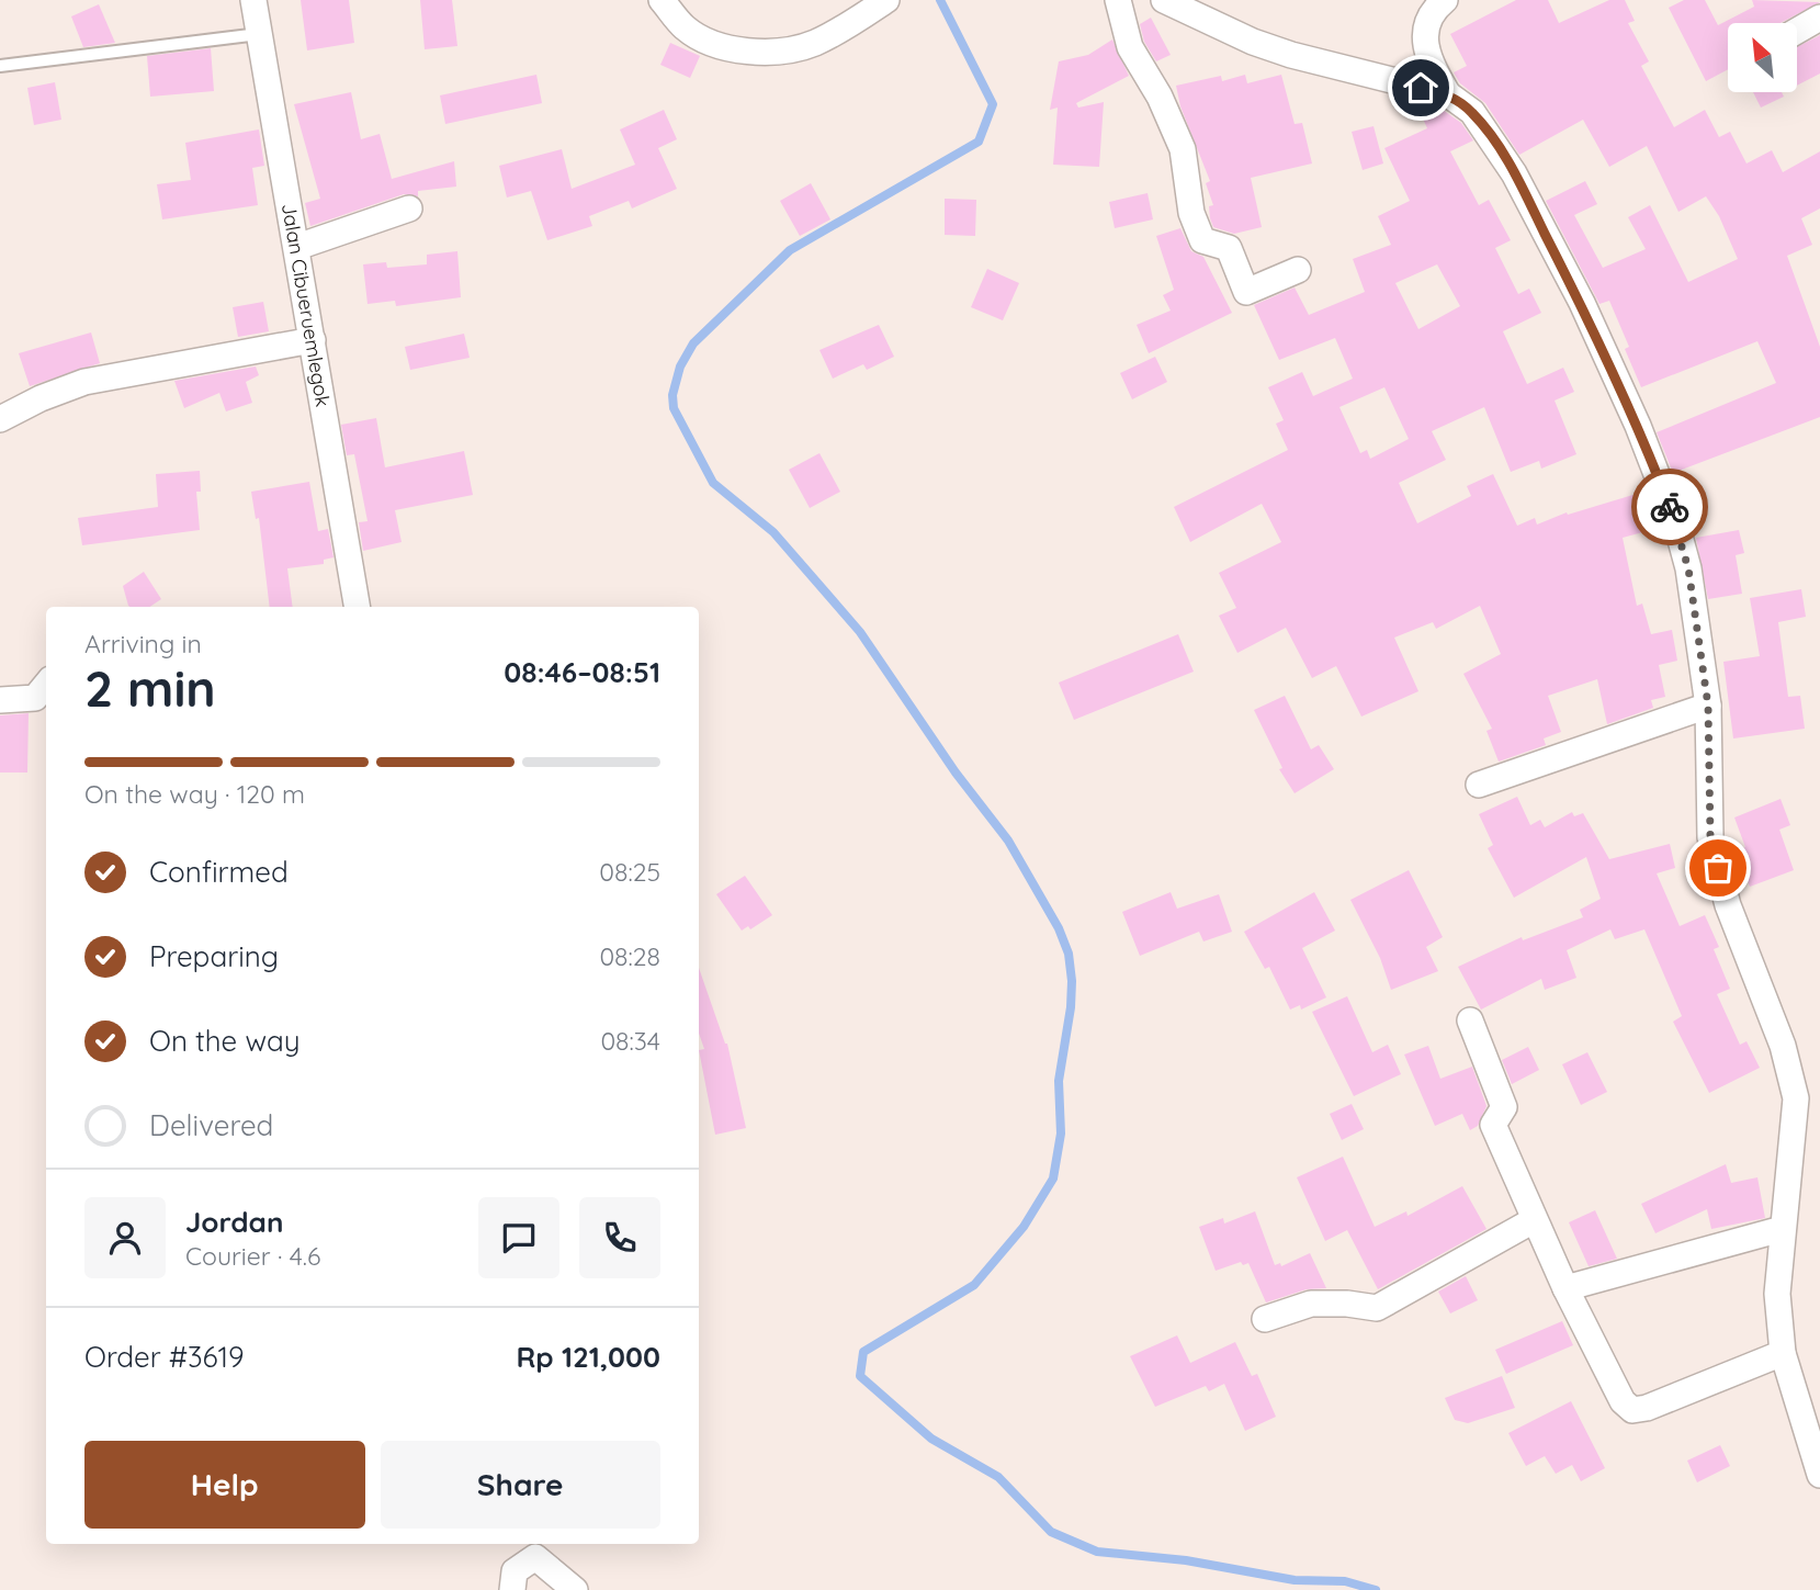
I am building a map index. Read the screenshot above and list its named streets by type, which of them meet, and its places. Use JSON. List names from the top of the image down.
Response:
{
  "streets": {
    "street": ["Jalan Cibueruemlegok"]
  },
  "north": "top left",
  "page": {
    "heading": ["2 min", "Arriving in", "08:46–08:51"],
    "panel": [
      "Jordan",
      "Courier · 4.6",
      "Order #3619",
      "Rp 121,000"
    ],
    "bar": "On the way · 120 m",
    "list": [
      ["Confirmed", "08:25"],
      ["Preparing", "08:28"],
      ["On the way", "08:34"],
      "Delivered"
    ],
    "buttons": ["Help", "Share"]
  }
}
